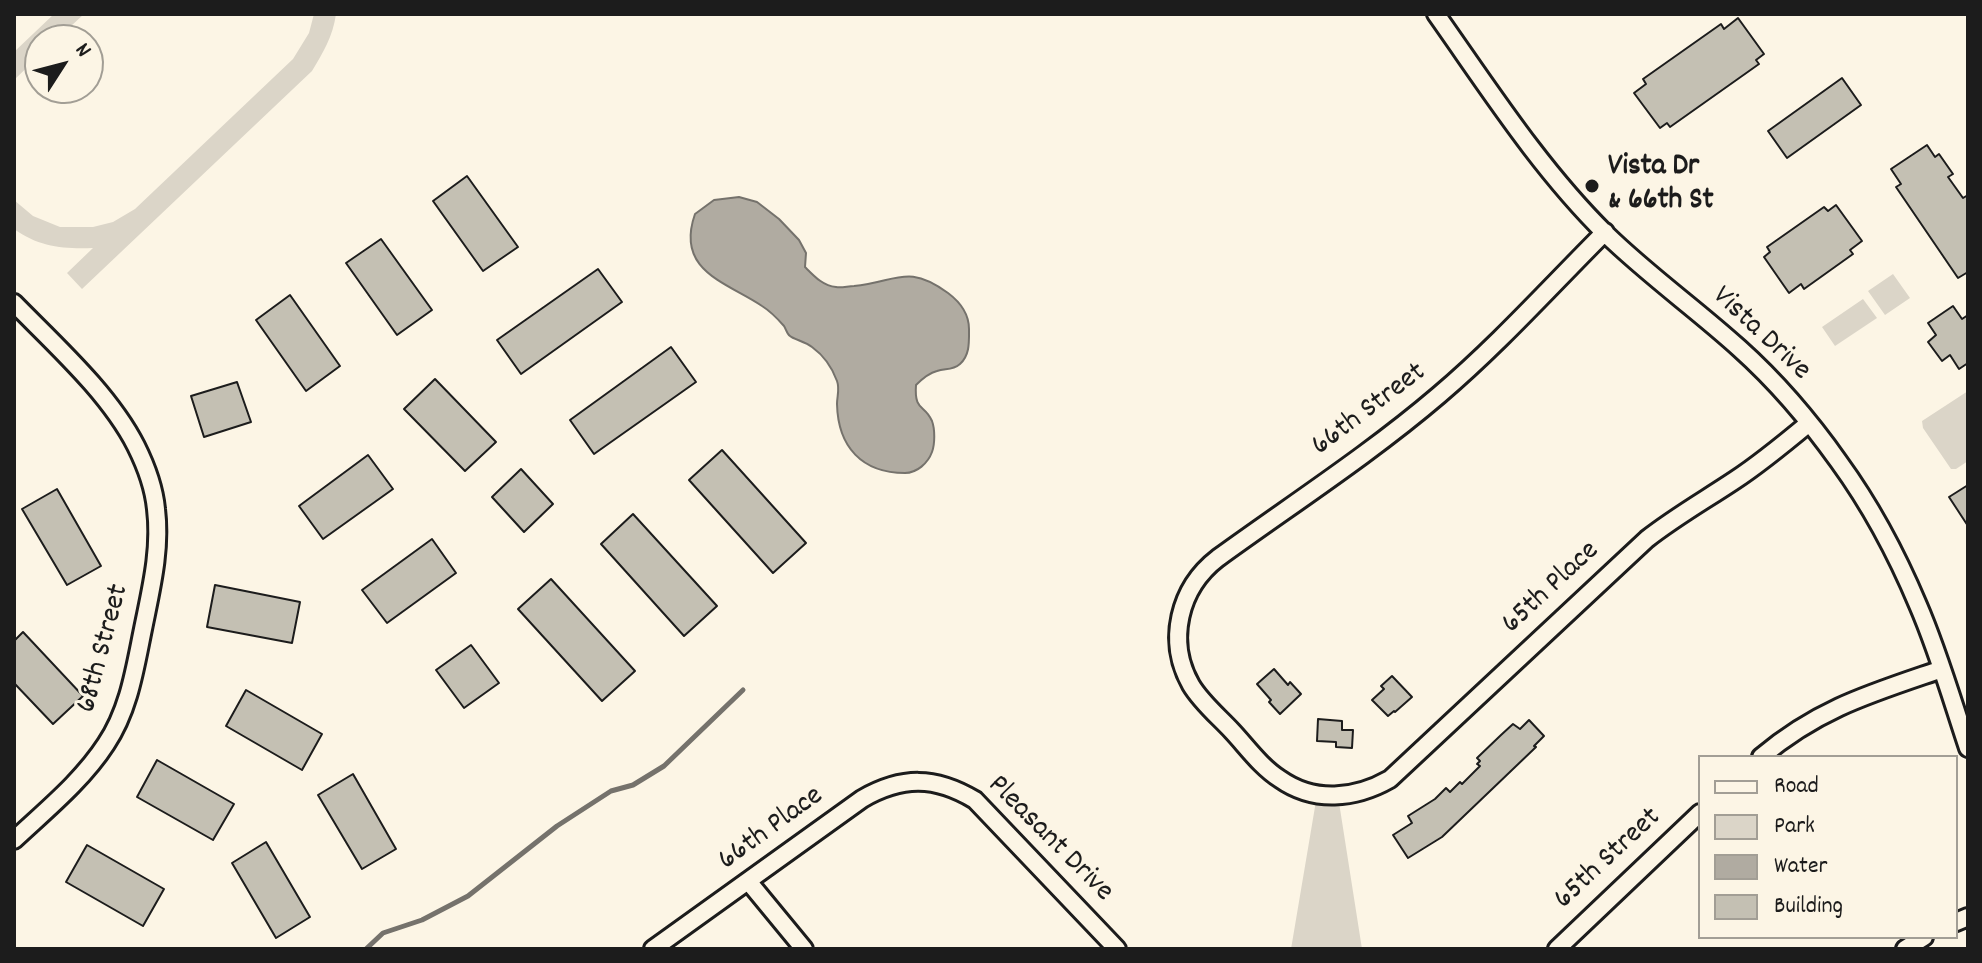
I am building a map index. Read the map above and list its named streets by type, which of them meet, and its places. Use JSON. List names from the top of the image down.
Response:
{
  "streets": {
    "street": [
      "Vista Drive",
      "66th Street",
      "65th Place",
      "68th Street",
      "66th Place",
      "Pleasant Drive",
      "65th Street"
    ]
  },
  "crossings": [
    ["Vista Drive", "66th Street"],
    ["Vista Drive", "65th Place"],
    ["66th Street", "65th Place"],
    ["66th Place", "Pleasant Drive"]
  ],
  "places": ["Vista Dr & 66th St"],
  "legend": [
    "Road",
    "Park",
    "Water",
    "Building"
  ],
  "north": "top right"
}
